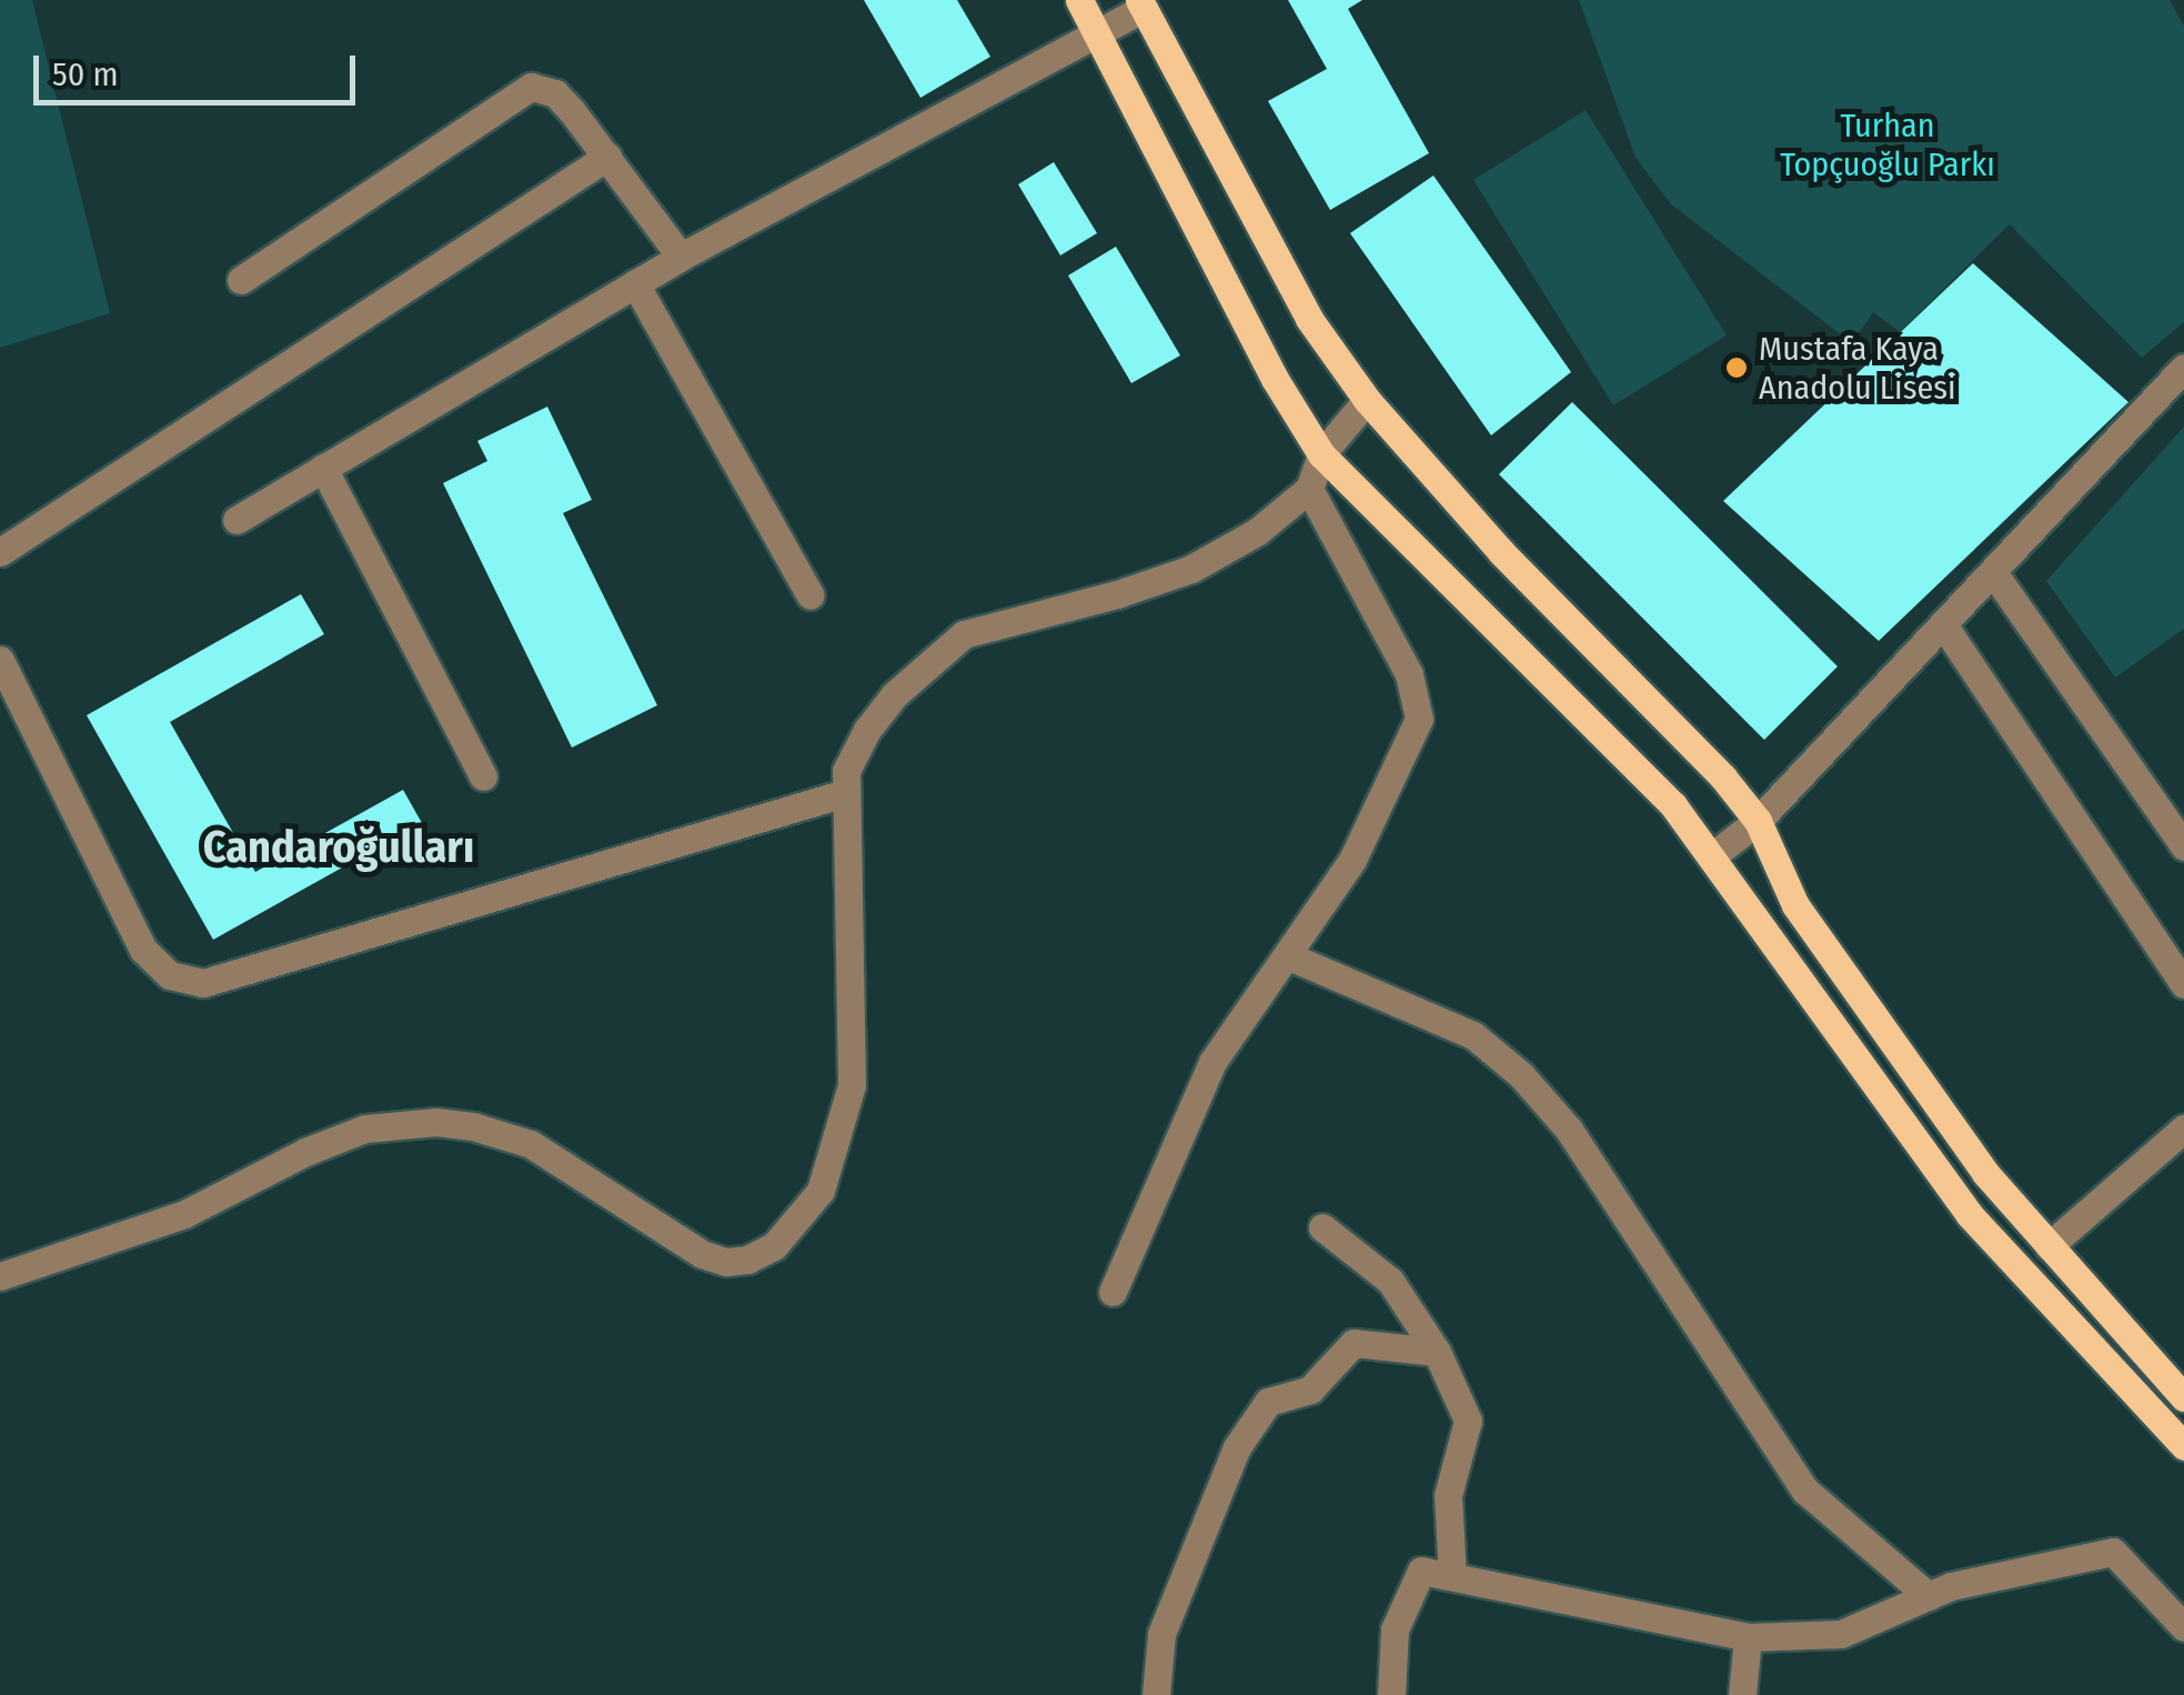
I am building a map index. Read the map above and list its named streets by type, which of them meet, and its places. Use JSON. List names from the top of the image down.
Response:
{
  "districts": ["Candaroğulları"],
  "parks": ["Turhan Topçuoğlu Parkı"],
  "places": ["Mustafa Kaya Anadolu Lisesi"],
  "scale_bar": "50 m"
}
